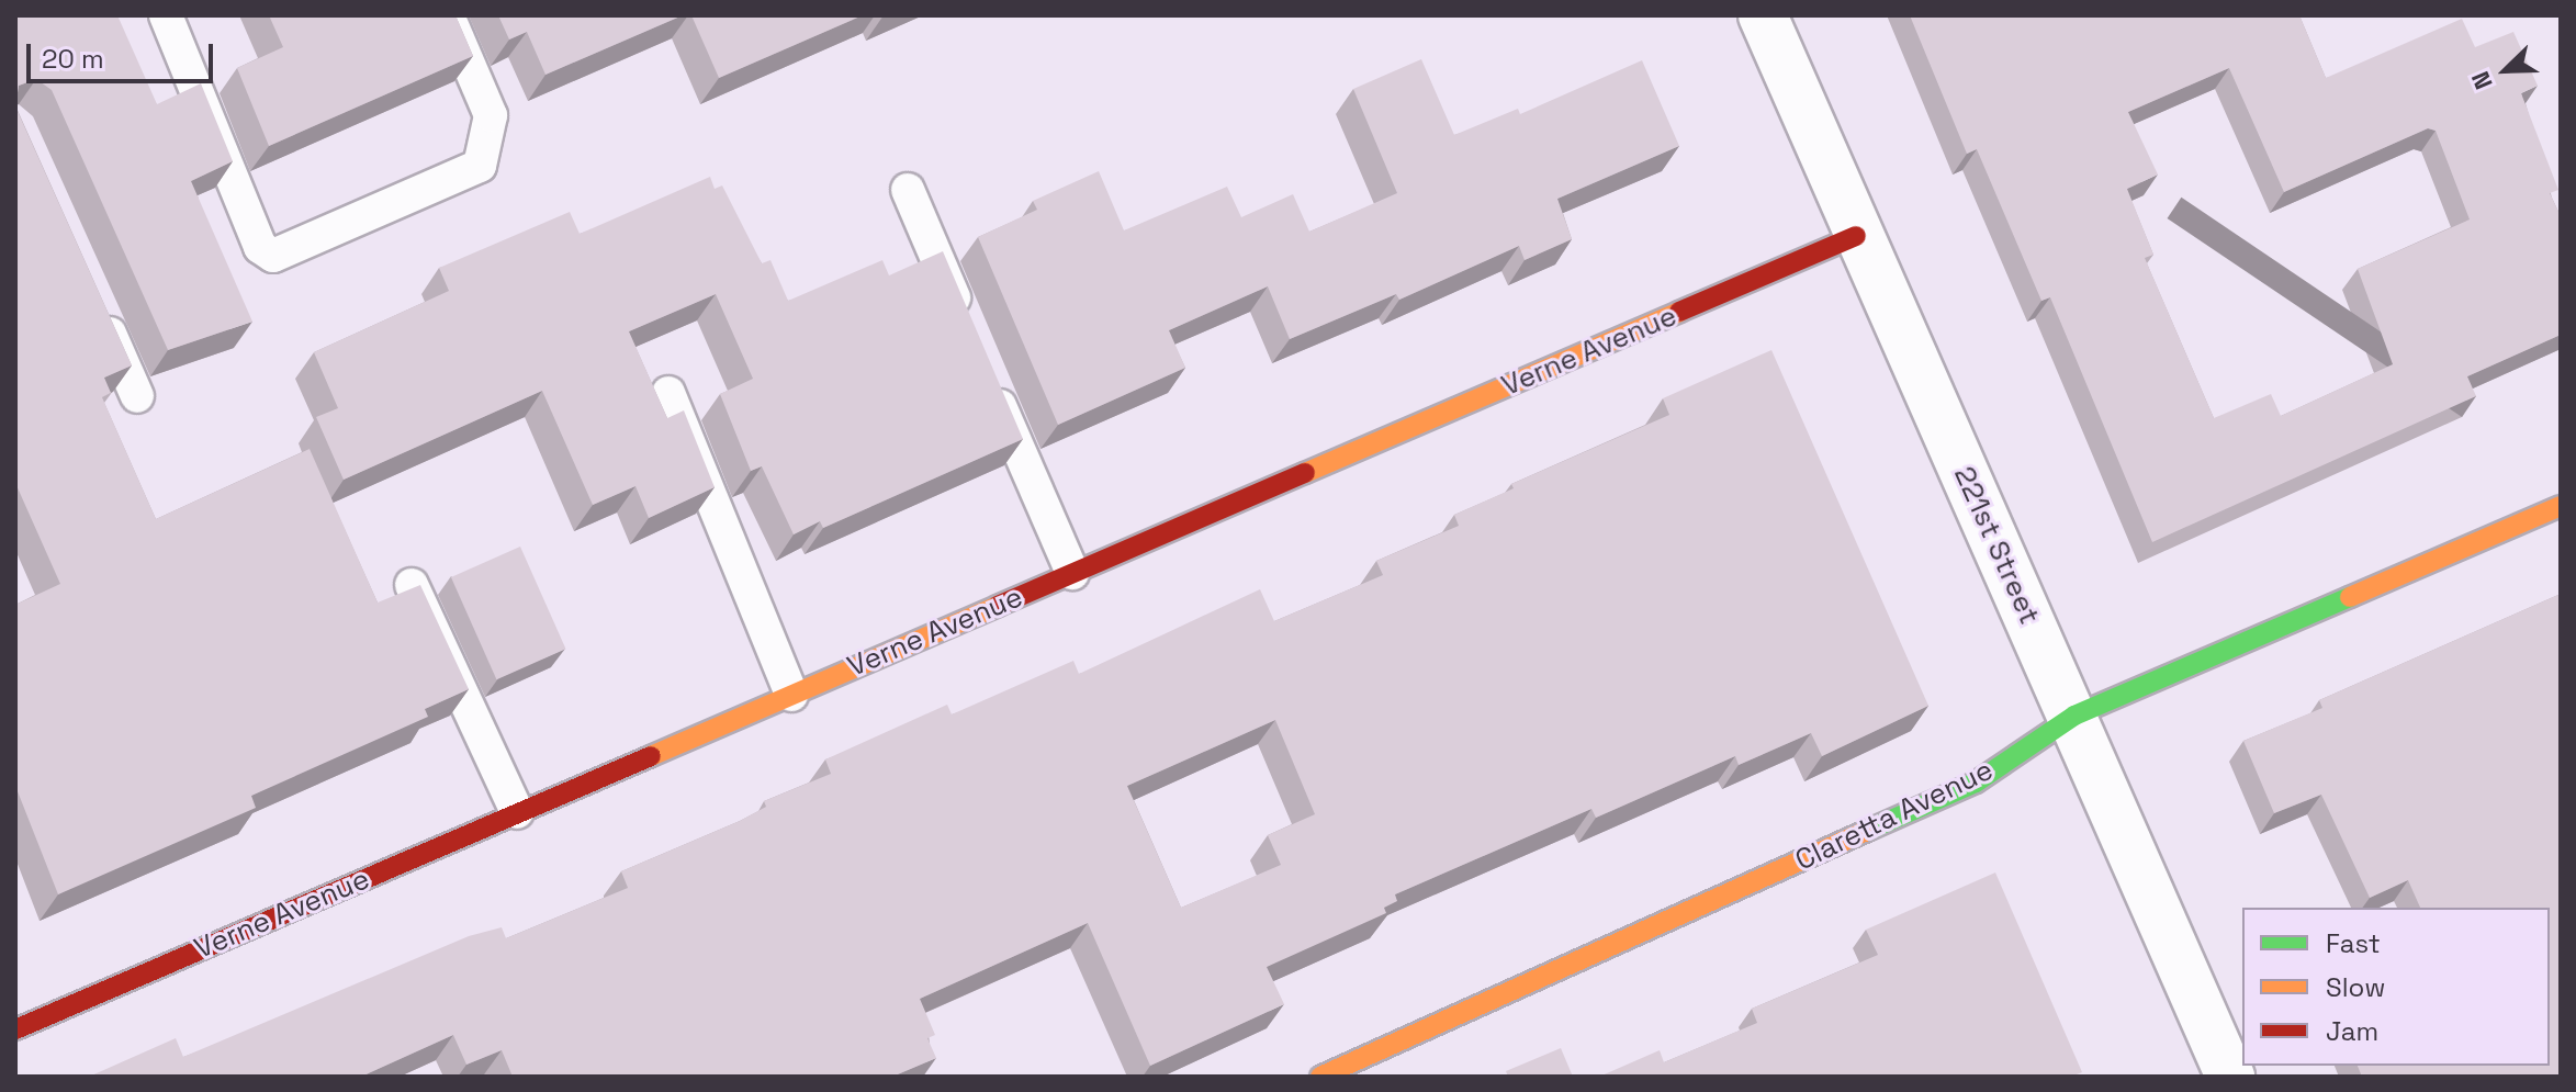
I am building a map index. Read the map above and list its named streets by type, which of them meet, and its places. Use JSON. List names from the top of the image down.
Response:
{
  "streets": {
    "street": ["Verne Avenue", "221st Street", "Claretta Avenue"]
  },
  "crossings": [
    ["Verne Avenue", "221st Street"],
    ["221st Street", "Claretta Avenue"]
  ],
  "legend": ["Fast", "Slow", "Jam"],
  "scale_bar": "20 m",
  "north": "bottom left"
}
